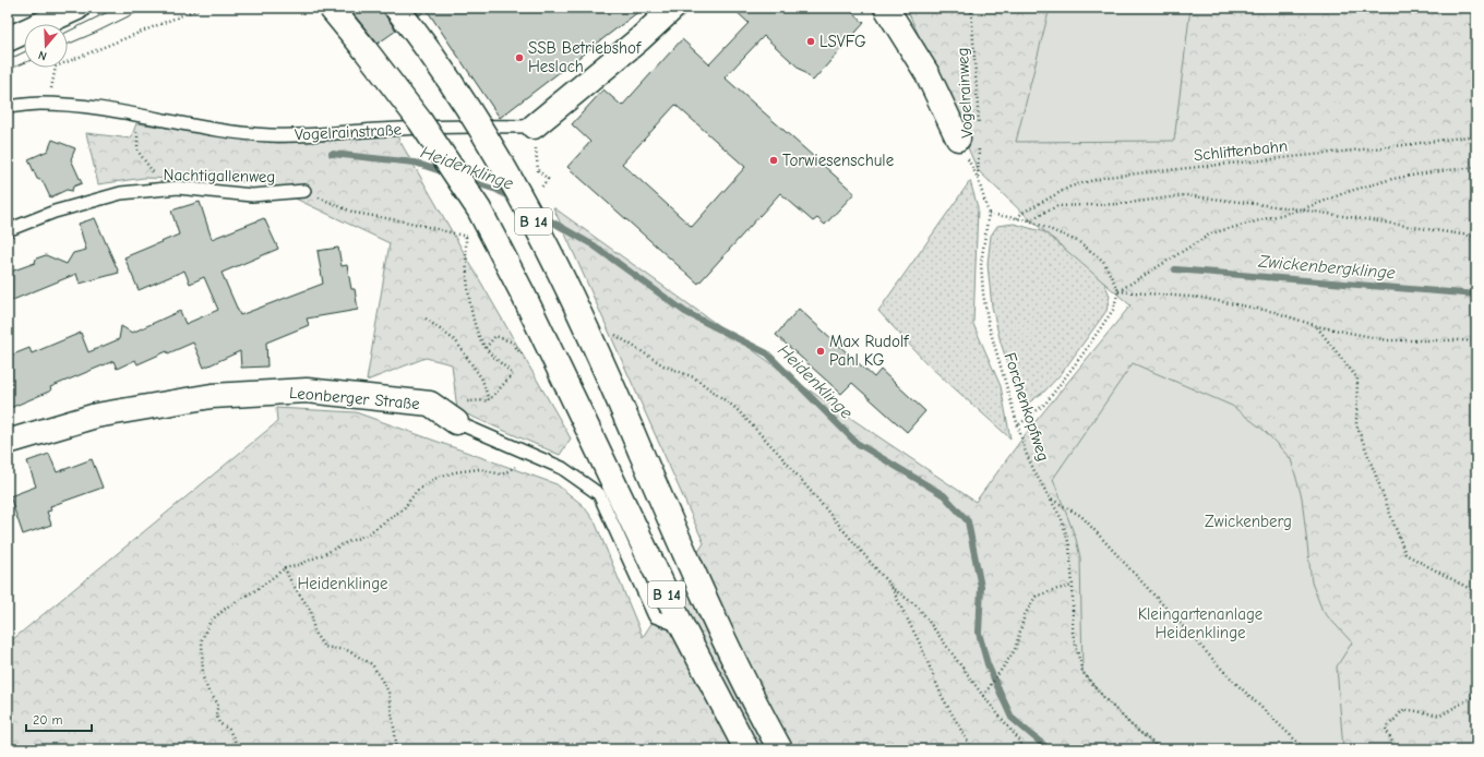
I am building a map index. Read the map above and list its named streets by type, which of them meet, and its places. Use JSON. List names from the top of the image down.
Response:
{
  "streets": {
    "main road": ["Vogelrainstraße", "B 14", "Leonberger Straße"],
    "lane": ["Nachtigallenweg"],
    "path": ["Vogelrainweg", "Schlittenbahn", "Forchenkopfweg"]
  },
  "crossings": [
    ["B 14", "Leonberger Straße"]
  ],
  "water": ["Heidenklinge", "Zwickenbergklinge"],
  "parks": ["Zwickenberg", "Heidenklinge", "Kleingartenanlage Heidenklinge"],
  "places": [
    "LSVFG",
    "SSB Betriebshof Heslach",
    "Torwiesenschule",
    "Max Rudolf Pahl KG"
  ],
  "scale_bar": "20 m",
  "north": "bottom"
}
